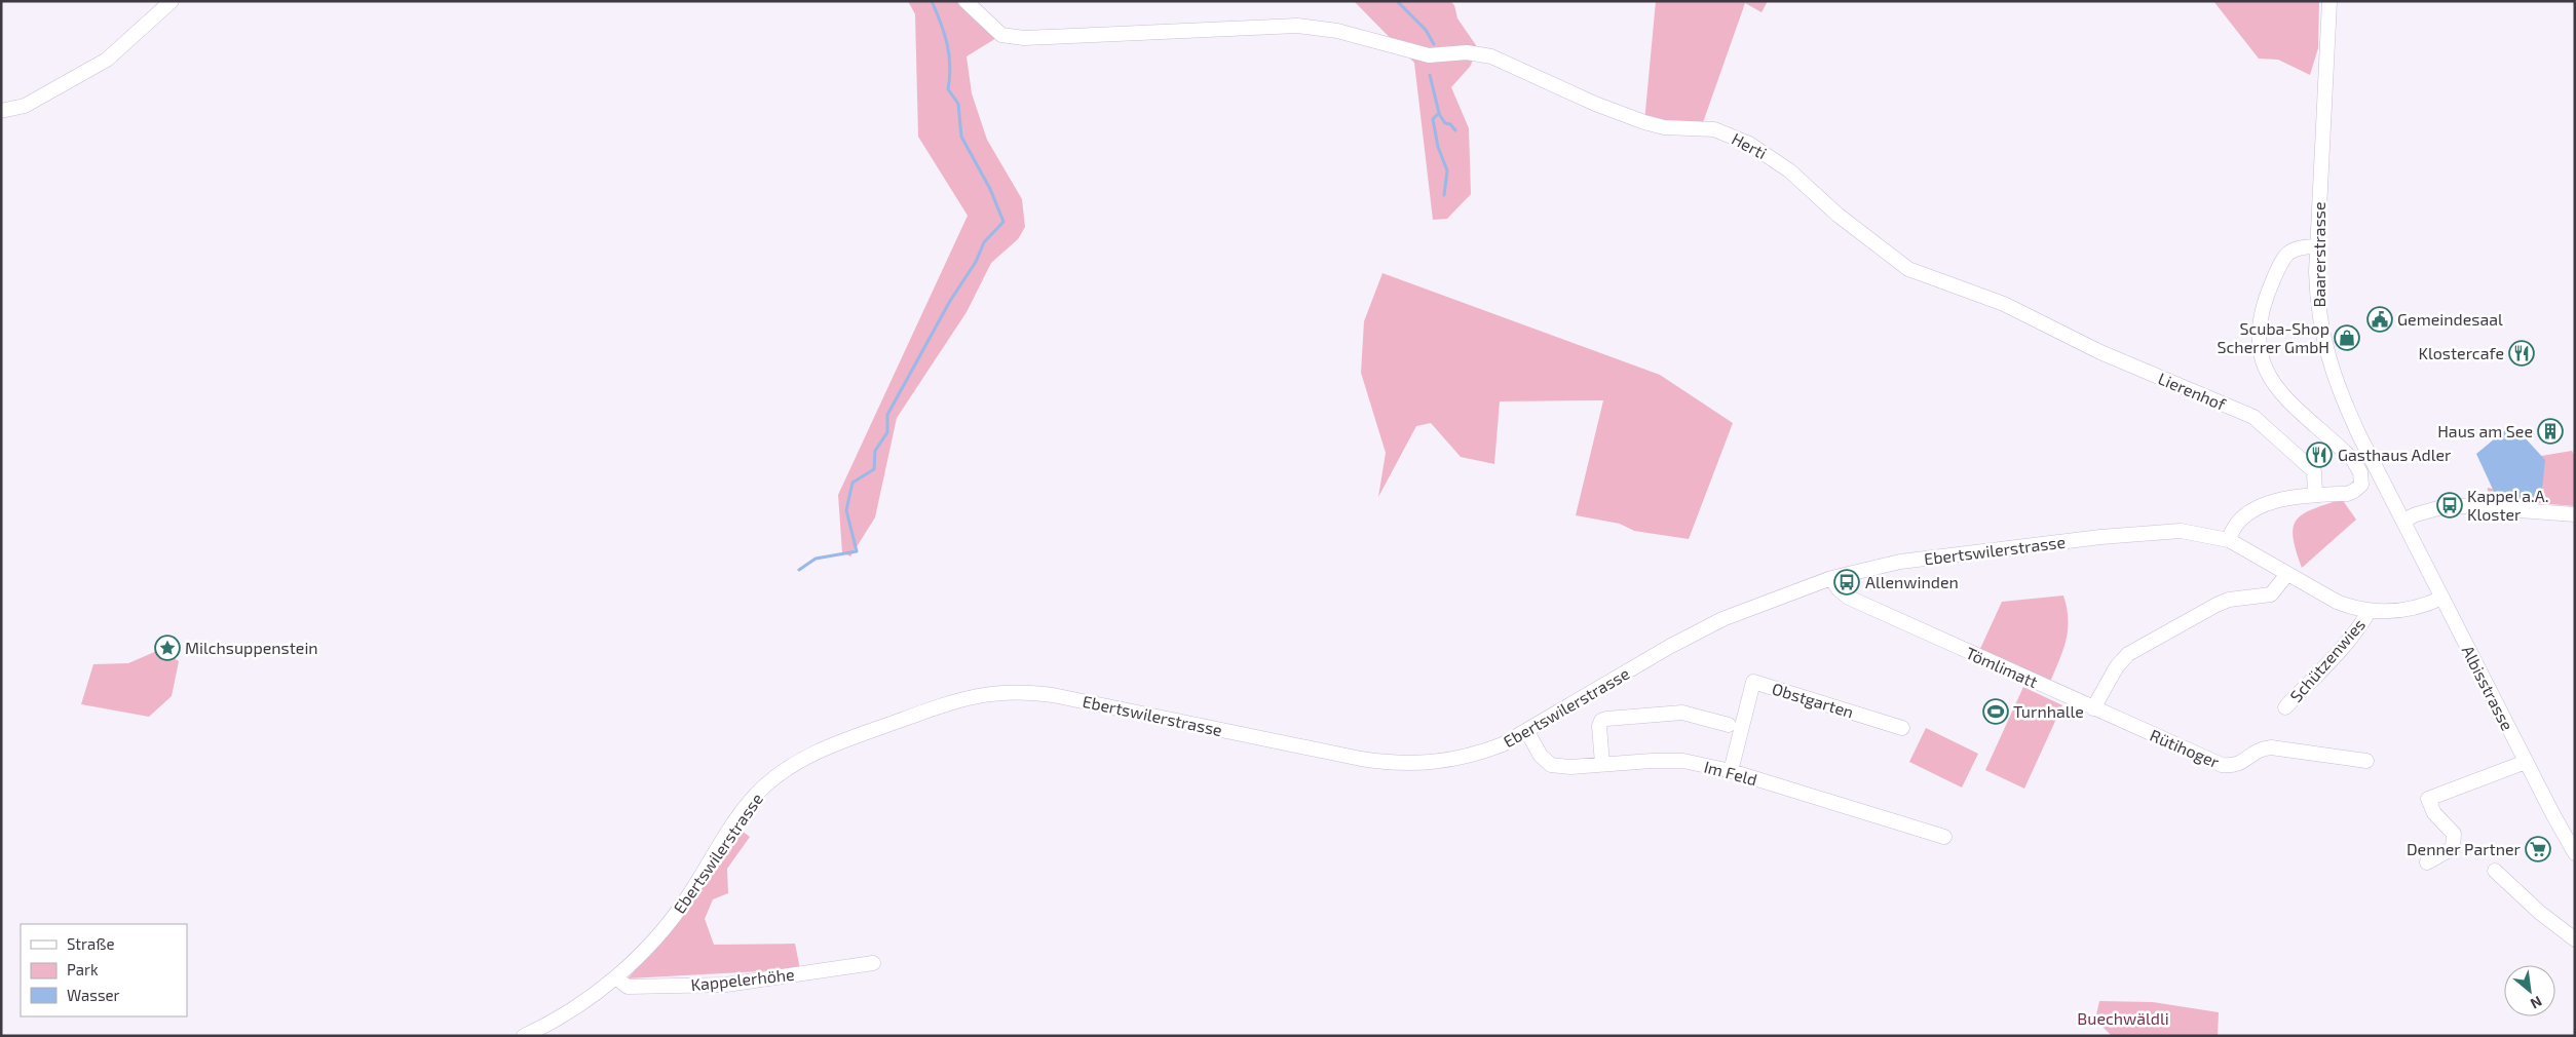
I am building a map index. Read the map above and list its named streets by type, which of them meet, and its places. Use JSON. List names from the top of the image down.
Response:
{
  "streets": {
    "street": [
      "Herti",
      "Baarerstrasse",
      "Lierenhof",
      "Ebertswilerstrasse",
      "Schützenwies",
      "Tömlimatt",
      "Albisstrasse",
      "Obstgarten",
      "Rütihoger",
      "Im Feld",
      "Kappelerhöhe"
    ]
  },
  "crossings": [
    ["Herti", "Lierenhof"],
    ["Baarerstrasse", "Albisstrasse"],
    ["Ebertswilerstrasse", "Schützenwies"],
    ["Ebertswilerstrasse", "Tömlimatt"],
    ["Ebertswilerstrasse", "Albisstrasse"],
    ["Ebertswilerstrasse", "Im Feld"],
    ["Ebertswilerstrasse", "Kappelerhöhe"],
    ["Tömlimatt", "Rütihoger"],
    ["Obstgarten", "Im Feld"]
  ],
  "parks": ["Buechwäldli"],
  "places": {
    "public building": ["Gemeindesaal"],
    "shop": ["Scuba-Shop Scherrer GmbH"],
    "restaurant": ["Klostercafe", "Gasthaus Adler"],
    "building": ["Haus am See"],
    "bus stop": ["Kappel a.A. Kloster", "Allenwinden"],
    "place": ["Milchsuppenstein"],
    "sports": ["Turnhalle"],
    "supermarket": ["Denner Partner"]
  },
  "legend": ["Straße", "Park", "Wasser"],
  "north": "bottom right"
}
